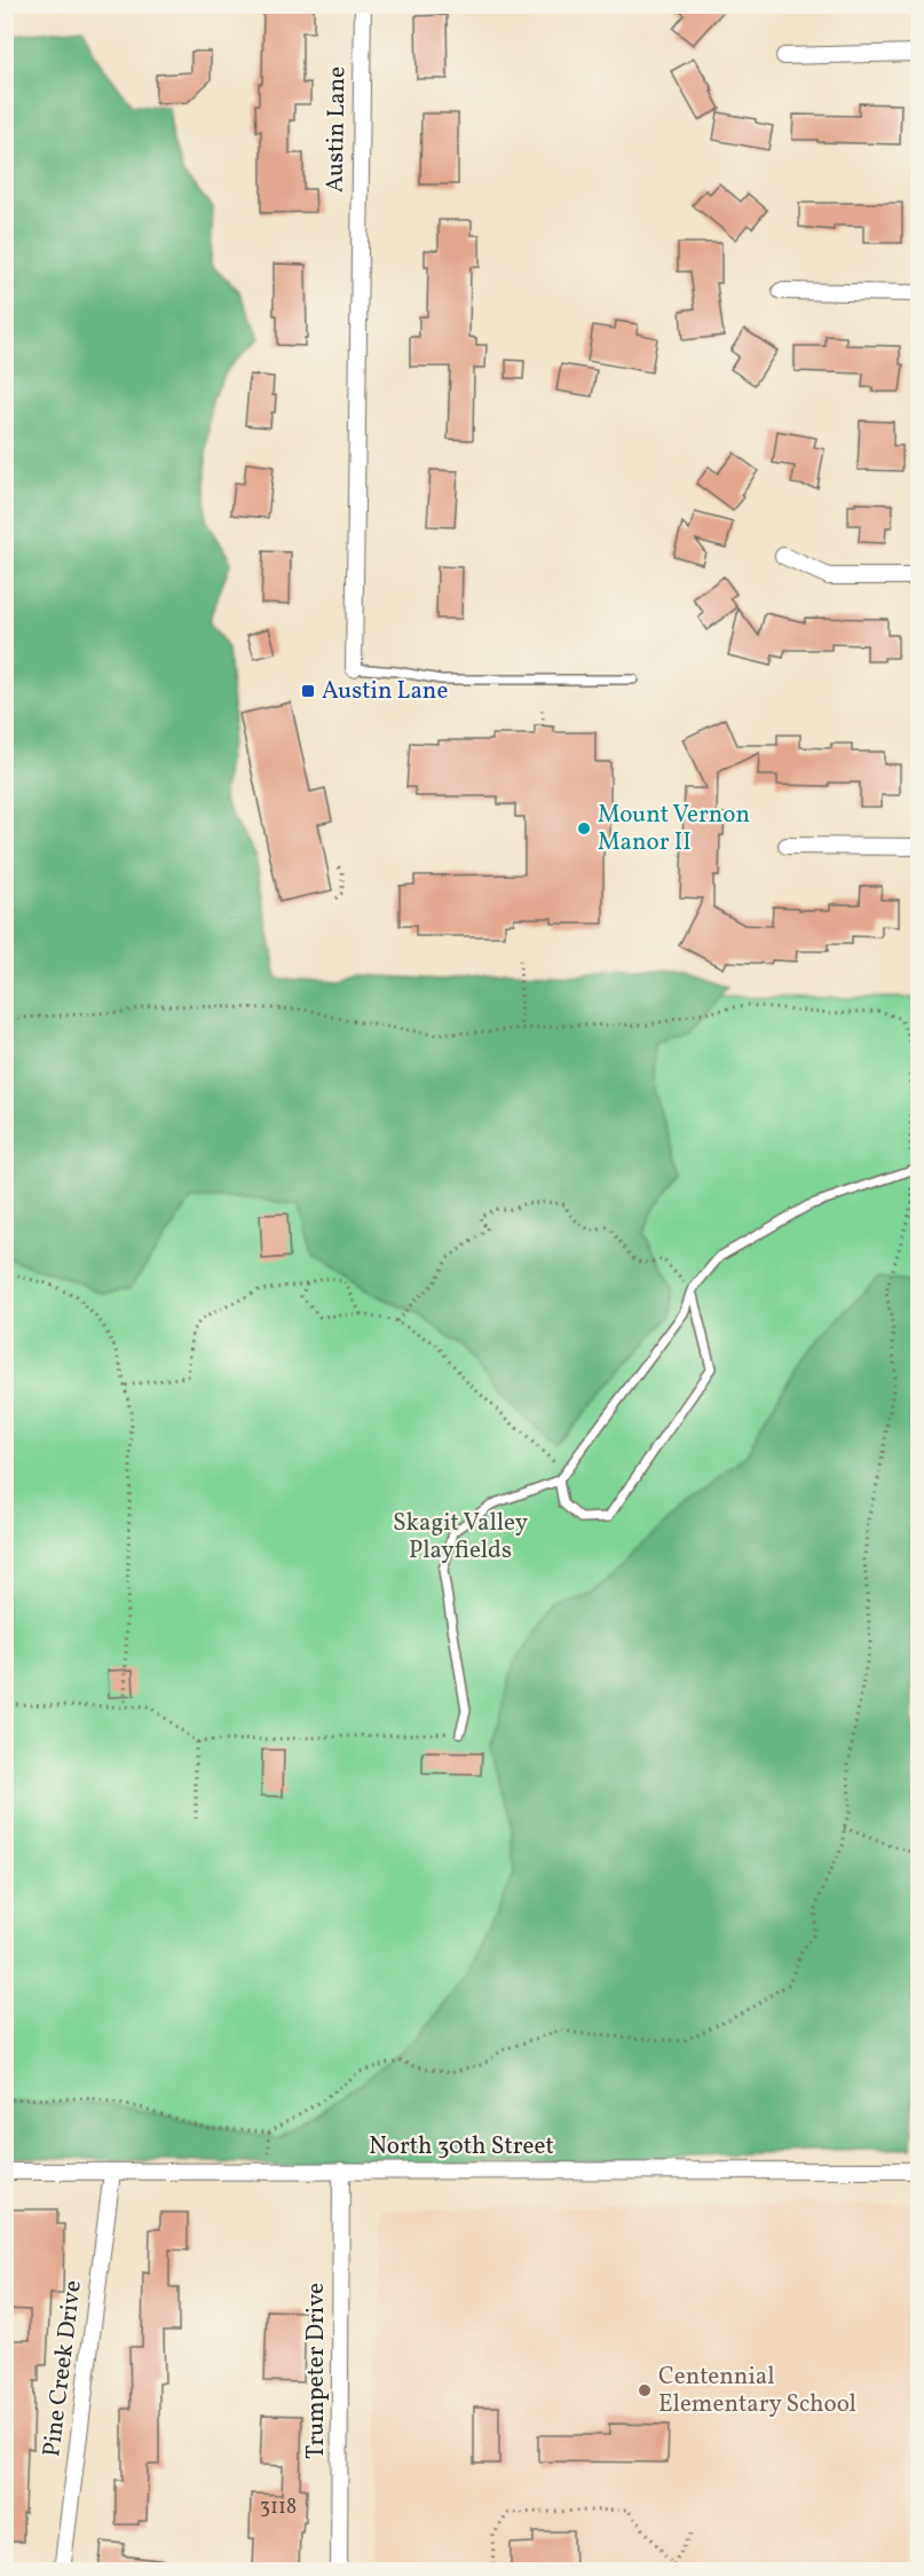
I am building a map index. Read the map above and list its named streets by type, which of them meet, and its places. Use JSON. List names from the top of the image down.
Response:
{
  "streets": {
    "street": [
      "Austin Lane",
      "North 30th Street",
      "Pine Creek Drive",
      "Trumpeter Drive"
    ]
  },
  "crossings": [
    ["North 30th Street", "Pine Creek Drive"],
    ["North 30th Street", "Trumpeter Drive"]
  ],
  "parks": ["Skagit Valley Playfields"],
  "places": {
    "transit": ["Austin Lane"],
    "other": ["Mount Vernon Manor II", "Centennial Elementary School"]
  },
  "house_numbers": ["3118"]
}
